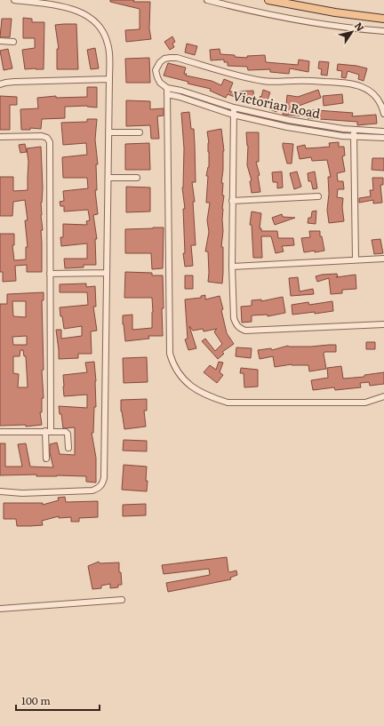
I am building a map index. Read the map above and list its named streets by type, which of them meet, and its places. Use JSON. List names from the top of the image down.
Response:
{
  "streets": {
    "street": ["Victorian Road"]
  },
  "scale_bar": "100 m",
  "north": "top right"
}
